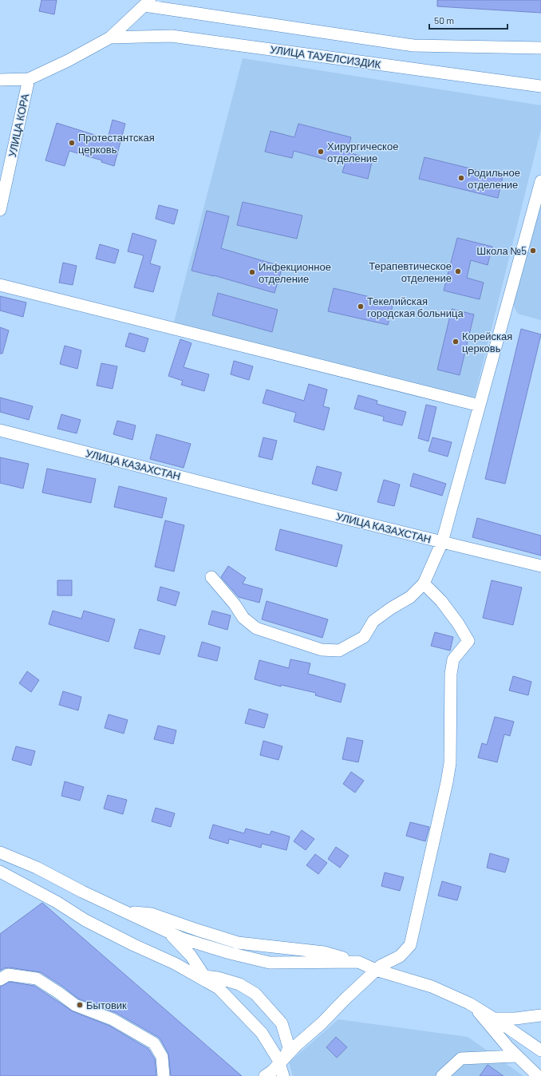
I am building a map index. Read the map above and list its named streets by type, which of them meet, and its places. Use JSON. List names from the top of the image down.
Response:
{
  "streets": {
    "street": ["УЛИЦА ТАУЕЛСИЗДИК", "УЛИЦА КОРА", "УЛИЦА КАЗАХСТАН"]
  },
  "crossings": [
    ["УЛИЦА ТАУЕЛСИЗДИК", "УЛИЦА КОРА"]
  ],
  "places": [
    "Протестантская церковь",
    "Хирургическое отделение",
    "Родильное отделение",
    "Школа №5",
    "Терапевтическое отделение",
    "Инфекционное отделение",
    "Текелийская городская больница",
    "Корейская церковь",
    "Бытовик"
  ],
  "scale_bar": "50 m"
}
